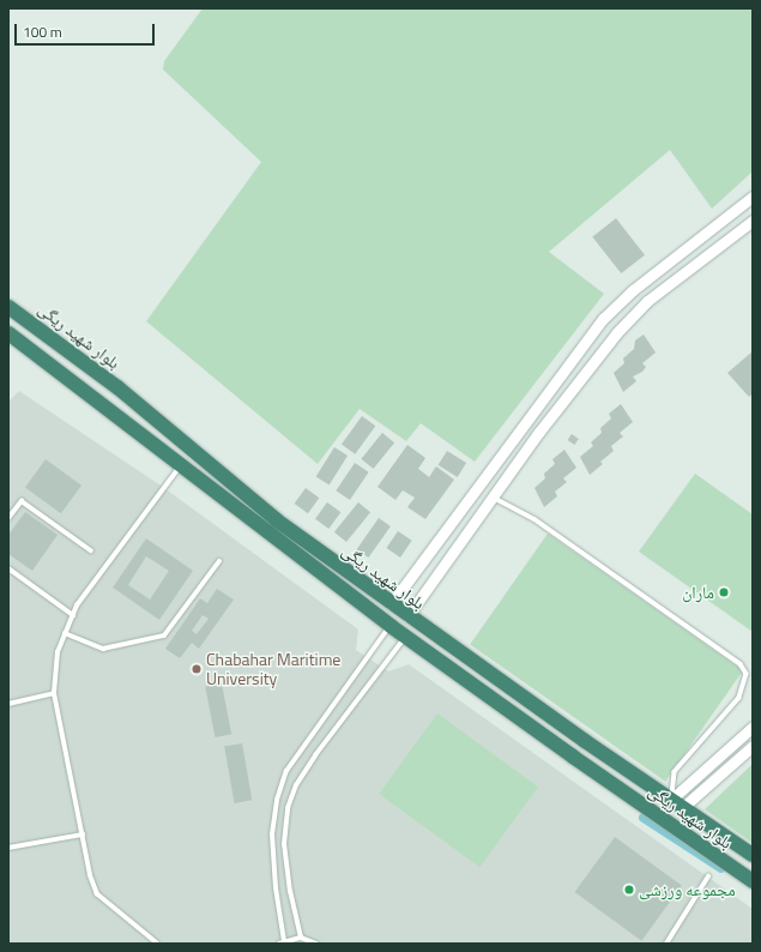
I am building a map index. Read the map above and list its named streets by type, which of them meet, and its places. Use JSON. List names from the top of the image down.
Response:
{
  "streets": {
    "highway": ["بلوار شهید ریگی"]
  },
  "places": ["ماران", "Chabahar Maritime University", "مجموعه ورزشی"],
  "scale_bar": "100 m"
}
